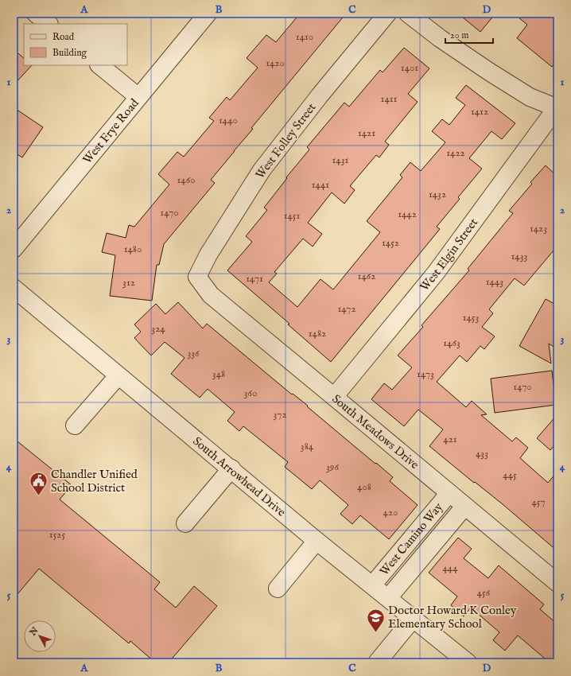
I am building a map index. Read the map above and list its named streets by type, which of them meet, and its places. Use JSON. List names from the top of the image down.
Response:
{
  "streets": {
    "street": [
      "West Frye Road",
      "West Folley Street",
      "West Elgin Street",
      "South Meadows Drive",
      "South Arrowhead Drive",
      "West Camino Way"
    ]
  },
  "crossings": [
    ["West Folley Street", "South Meadows Drive"],
    ["West Elgin Street", "South Meadows Drive"],
    ["South Meadows Drive", "West Camino Way"],
    ["South Arrowhead Drive", "West Camino Way"]
  ],
  "places": {
    "public building": ["Chandler Unified School District"],
    "school or university": ["Doctor Howard K Conley Elementary School"]
  },
  "house_numbers": [
    "1410",
    "1420",
    "1401",
    "1411",
    "1412",
    "1440",
    "1421",
    "1422",
    "1431",
    "1460",
    "1441",
    "1432",
    "1470",
    "1442",
    "1451",
    "1423",
    "1452",
    "1480",
    "1433",
    "1462",
    "1471",
    "1443",
    "312",
    "1472",
    "1453",
    "324",
    "1482",
    "1463",
    "336",
    "348",
    "1473",
    "1470",
    "360",
    "372",
    "421",
    "384",
    "433",
    "396",
    "445",
    "408",
    "457",
    "420",
    "1525",
    "444",
    "456"
  ],
  "legend": ["Road", "Building"],
  "scale_bar": "20 m",
  "north": "top left",
  "grid": {
    "columns": [
      "A",
      "B",
      "C",
      "D"
    ],
    "rows": [
      "1",
      "2",
      "3",
      "4",
      "5"
    ]
  }
}
